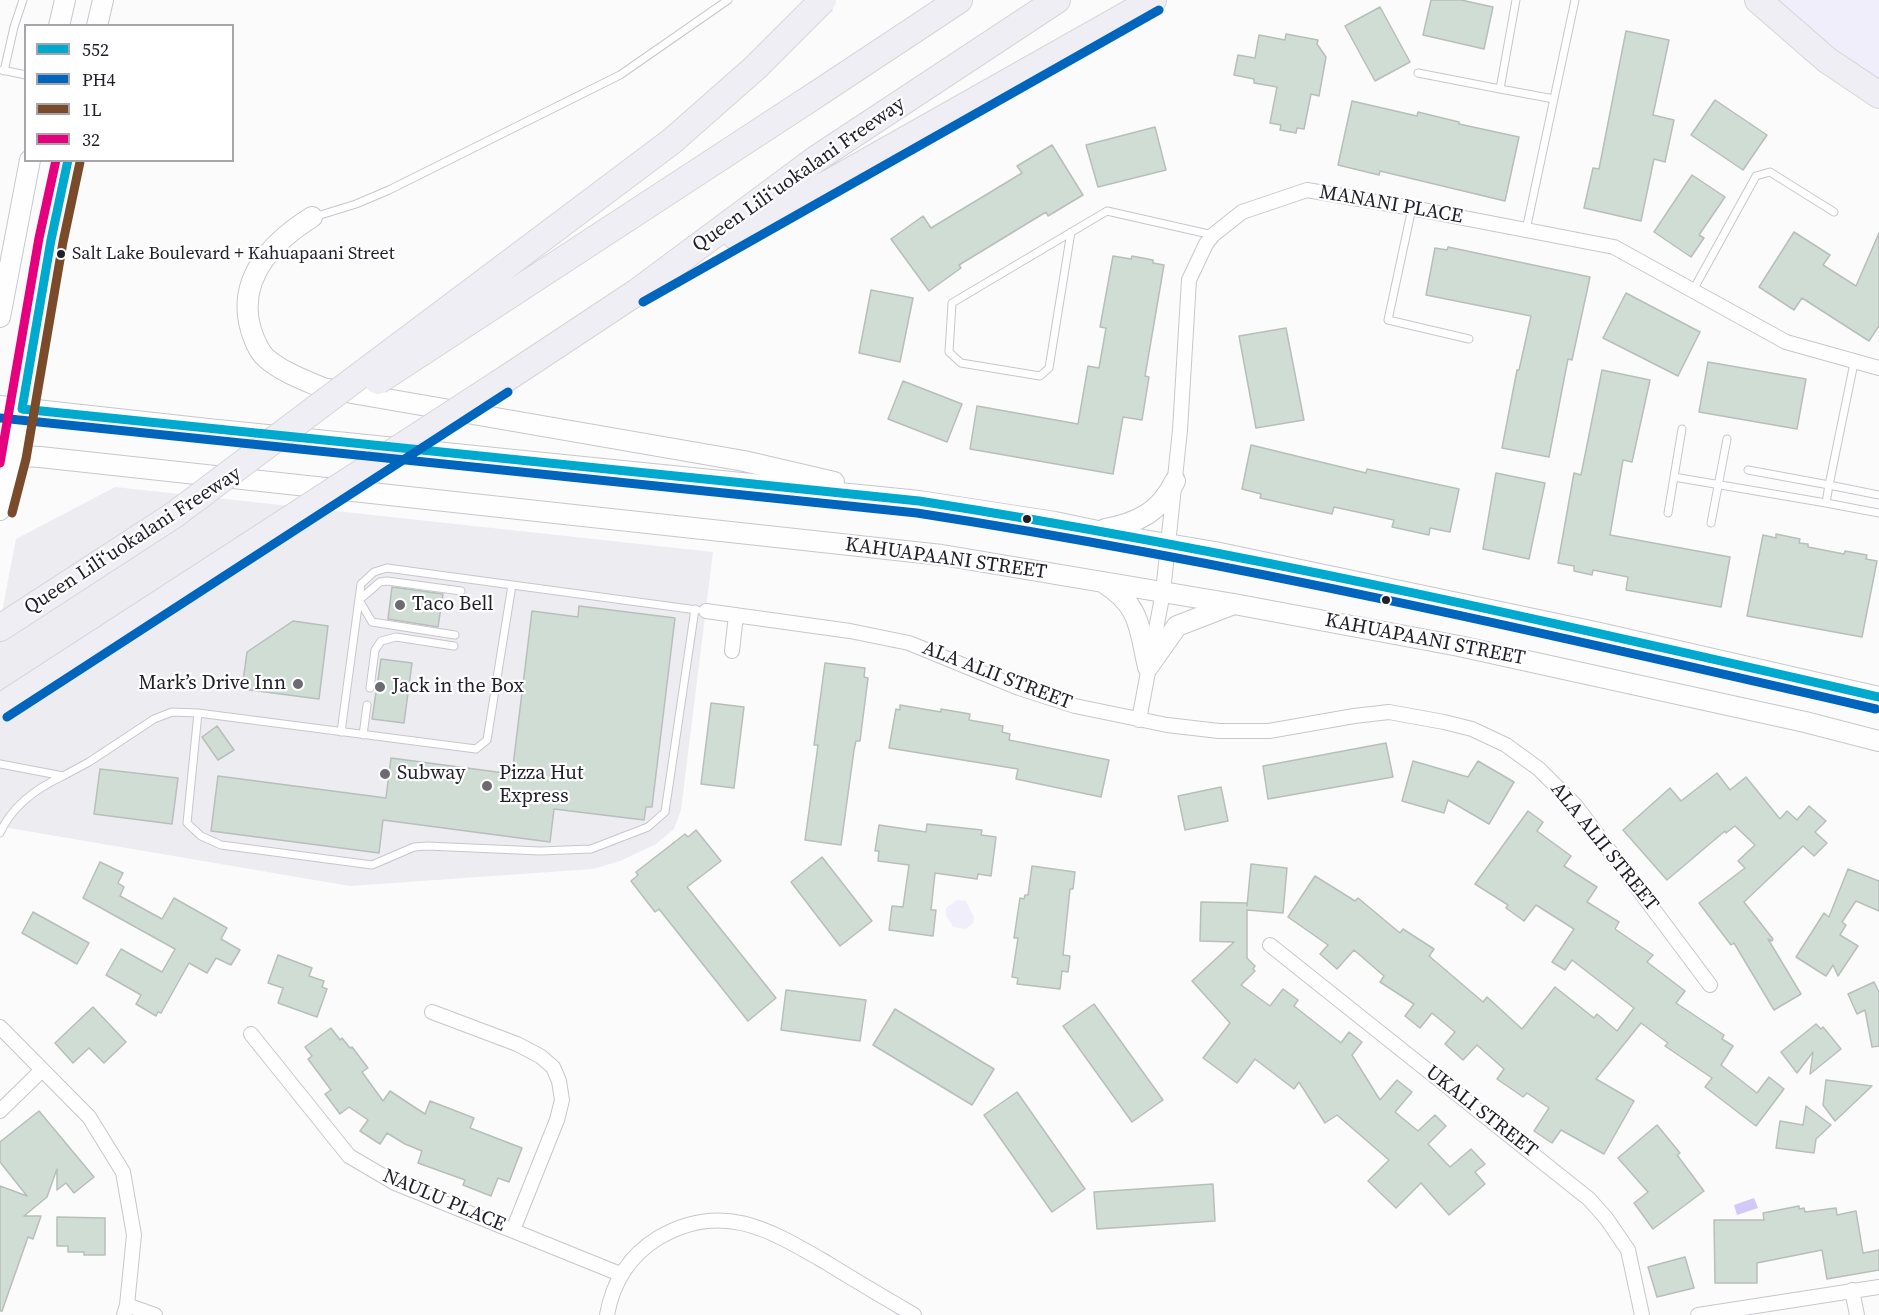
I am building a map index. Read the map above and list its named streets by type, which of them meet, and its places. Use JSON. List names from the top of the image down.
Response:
{
  "streets": {
    "highway": ["Queen Liliʻuokalani Freeway"],
    "main road": ["KAHUAPAANI STREET"],
    "street": [
      "MANANI PLACE",
      "ALA ALII STREET",
      "UKALI STREET",
      "NAULU PLACE"
    ]
  },
  "crossings": [
    ["MANANI PLACE", "KAHUAPAANI STREET"],
    ["MANANI PLACE", "ALA ALII STREET"]
  ],
  "places": [
    "Salt Lake Boulevard + Kahuapaani Street",
    "Taco Bell",
    "Mark’s Drive Inn",
    "Jack in the Box",
    "Subway",
    "Pizza Hut Express"
  ],
  "lines": [
    "transit line PH4",
    "transit line 552",
    "transit line 1L",
    "transit line 32"
  ],
  "legend": [
    "552",
    "PH4",
    "1L",
    "32"
  ]
}
